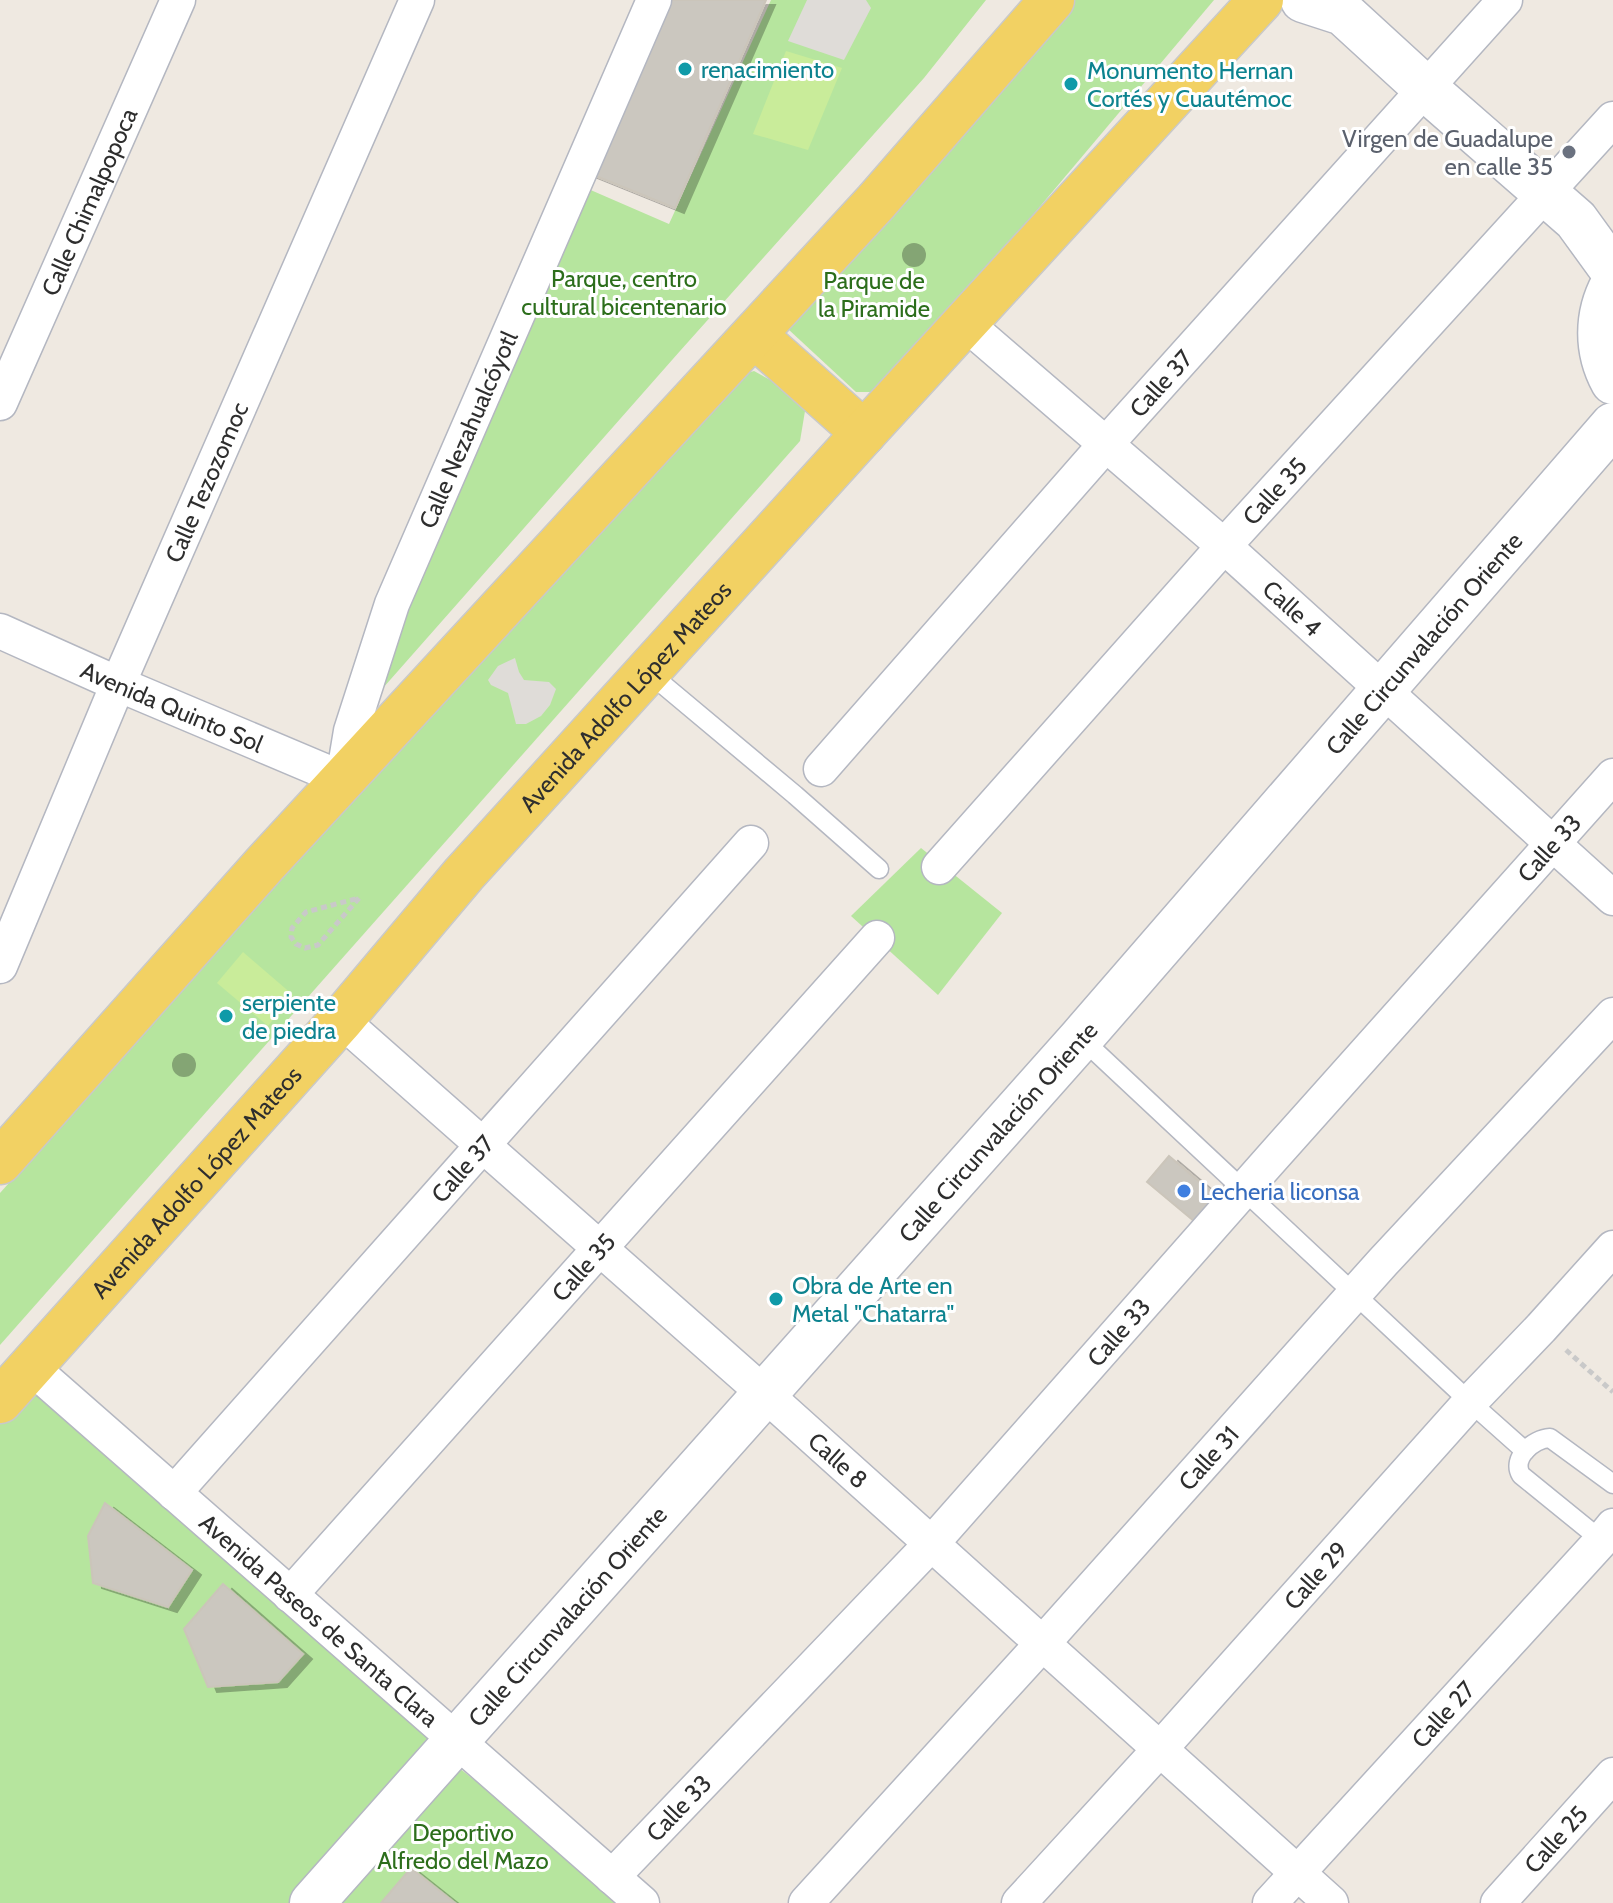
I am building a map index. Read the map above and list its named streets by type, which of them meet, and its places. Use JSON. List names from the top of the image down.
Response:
{
  "streets": {
    "main road": ["Avenida Adolfo López Mateos"],
    "street": [
      "Calle Chimalpopoca",
      "Calle 37",
      "Calle Nezahualcóyotl",
      "Calle Tezozomoc",
      "Calle 35",
      "Calle 4",
      "Calle Circunvalación Oriente",
      "Avenida Quinto Sol",
      "Calle 33",
      "Calle 31",
      "Calle 8",
      "Calle 29",
      "Avenida Paseos de Santa Clara",
      "Calle 27",
      "Calle 25"
    ]
  },
  "crossings": [
    ["Calle 37", "Calle 4"],
    ["Calle 37", "Calle 8"],
    ["Calle 37", "Avenida Paseos de Santa Clara"],
    ["Calle Nezahualcóyotl", "Avenida Quinto Sol"],
    ["Calle Tezozomoc", "Avenida Quinto Sol"],
    ["Calle 35", "Calle 4"],
    ["Calle 35", "Calle 8"],
    ["Calle 35", "Avenida Paseos de Santa Clara"],
    ["Calle 4", "Calle Circunvalación Oriente"],
    ["Calle 4", "Avenida Adolfo López Mateos"],
    ["Calle 4", "Calle 33"],
    ["Calle Circunvalación Oriente", "Calle 8"],
    ["Calle Circunvalación Oriente", "Avenida Paseos de Santa Clara"],
    ["Avenida Adolfo López Mateos", "Calle 8"],
    ["Avenida Adolfo López Mateos", "Avenida Paseos de Santa Clara"],
    ["Calle 33", "Calle 8"],
    ["Calle 33", "Avenida Paseos de Santa Clara"],
    ["Calle 31", "Calle 8"],
    ["Calle 8", "Calle 29"],
    ["Calle 8", "Calle 27"]
  ],
  "parks": ["Parque, centro cultural bicentenario", "Parque de la Piramide", "Deportivo Alfredo del Mazo"],
  "places": [
    "renacimiento",
    "Monumento Hernan Cortés y Cuautémoc",
    "Virgen de Guadalupe en calle 35",
    "serpiente de piedra",
    "Lecheria liconsa",
    "Obra de Arte en Metal \"Chatarra\""
  ]
}
